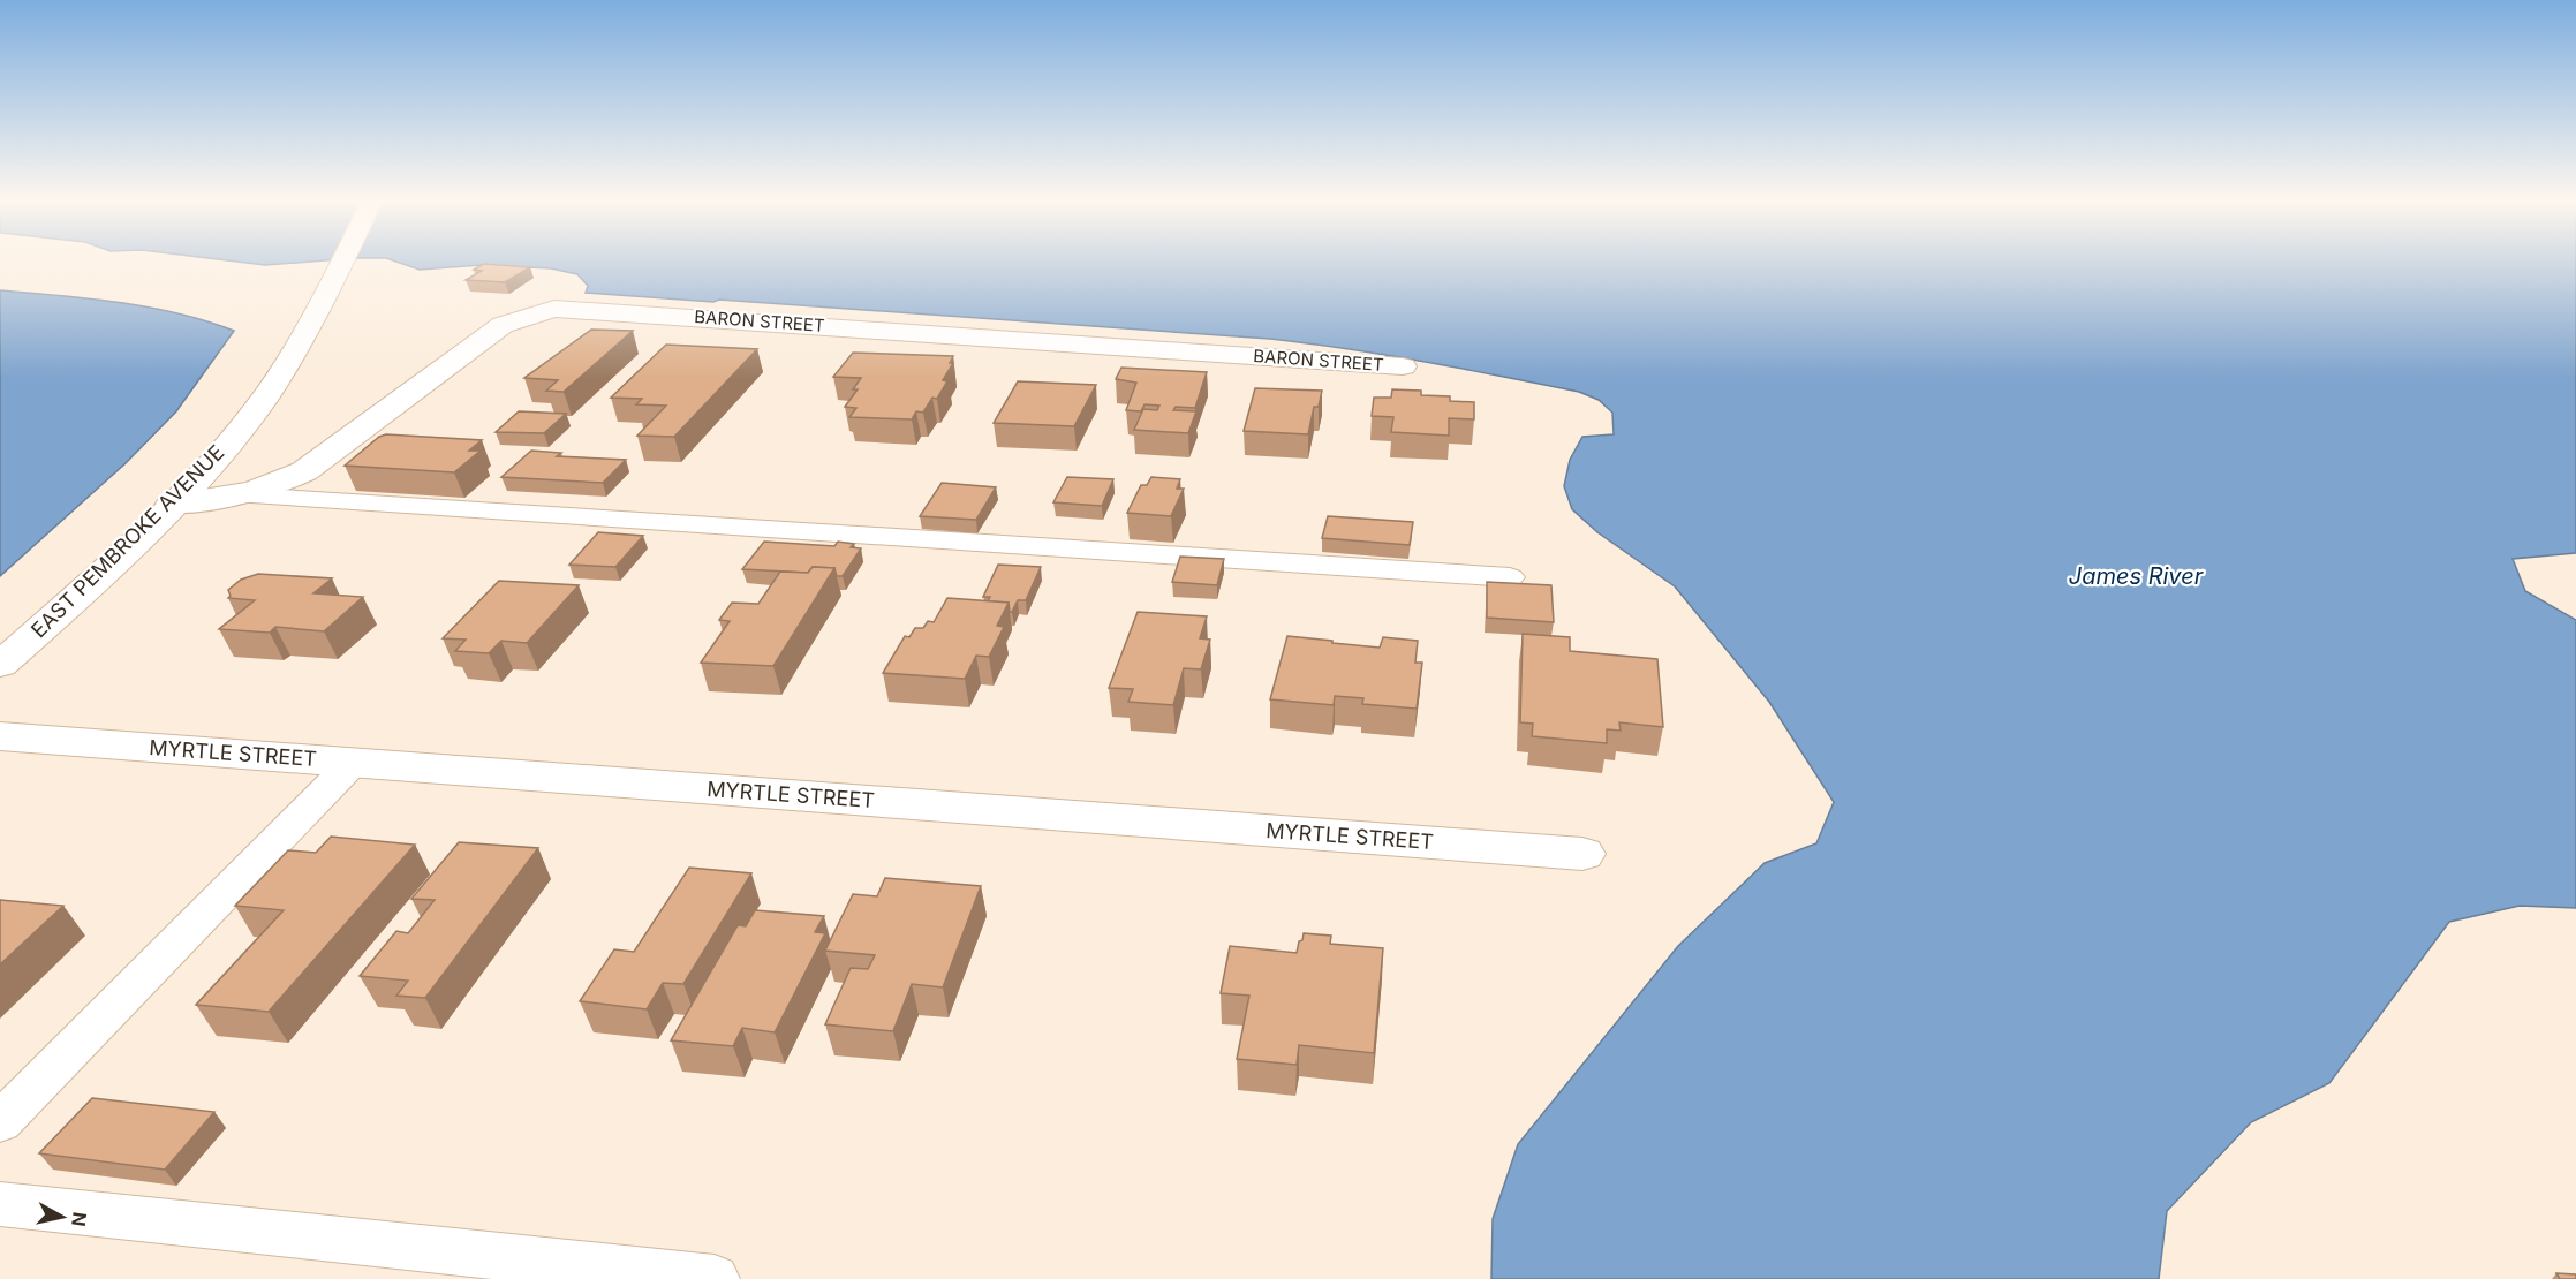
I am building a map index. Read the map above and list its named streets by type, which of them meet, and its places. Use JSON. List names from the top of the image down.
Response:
{
  "streets": {
    "street": ["BARON STREET", "EAST PEMBROKE AVENUE", "MYRTLE STREET"]
  },
  "crossings": [
    ["BARON STREET", "EAST PEMBROKE AVENUE"]
  ],
  "water": ["James River"],
  "north": "right"
}
